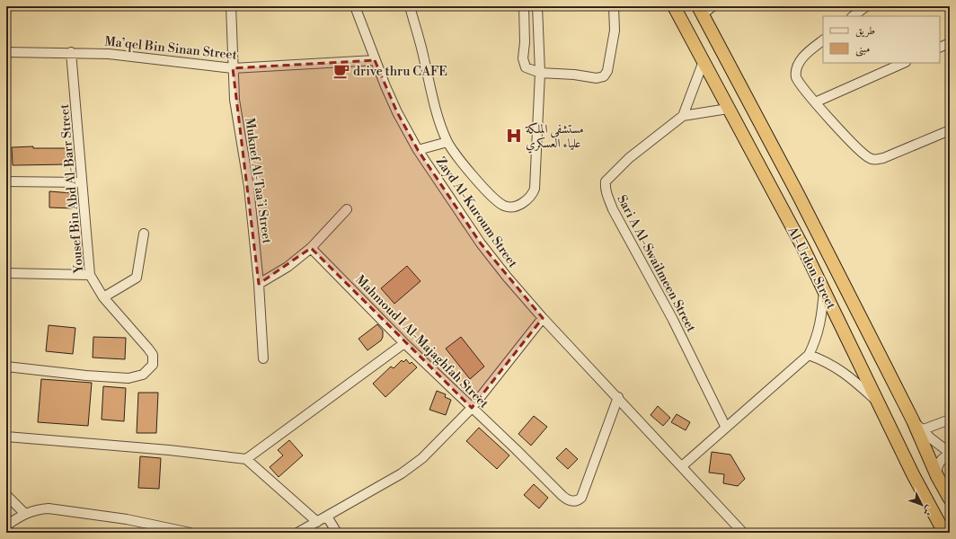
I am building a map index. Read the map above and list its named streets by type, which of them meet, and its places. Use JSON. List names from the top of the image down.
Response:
{
  "streets": {
    "highway": ["Al-Urdon Street"],
    "street": [
      "Ma’qel Bin Sinan Street",
      "Muknef Al-Taa’i Street",
      "Yousef Bin Abd Al-Barr Street",
      "Zayd Al-Kuroum Street",
      "Sari A Al-Swailmeen Street",
      "Mahmoud I Al-Majaghfah Street"
    ]
  },
  "crossings": [
    ["Ma’qel Bin Sinan Street", "Muknef Al-Taa’i Street"],
    ["Ma’qel Bin Sinan Street", "Yousef Bin Abd Al-Barr Street"],
    ["Ma’qel Bin Sinan Street", "Zayd Al-Kuroum Street"],
    ["Zayd Al-Kuroum Street", "Mahmoud I Al-Majaghfah Street"],
    ["Sari A Al-Swailmeen Street", "Al-Urdon Street"]
  ],
  "places": {
    "cafe": ["drive thru CAFE"],
    "hospital": ["مستشفى الملكة علياء العسكري"]
  },
  "legend": ["طريق", "مبنى"],
  "north": "bottom right"
}
